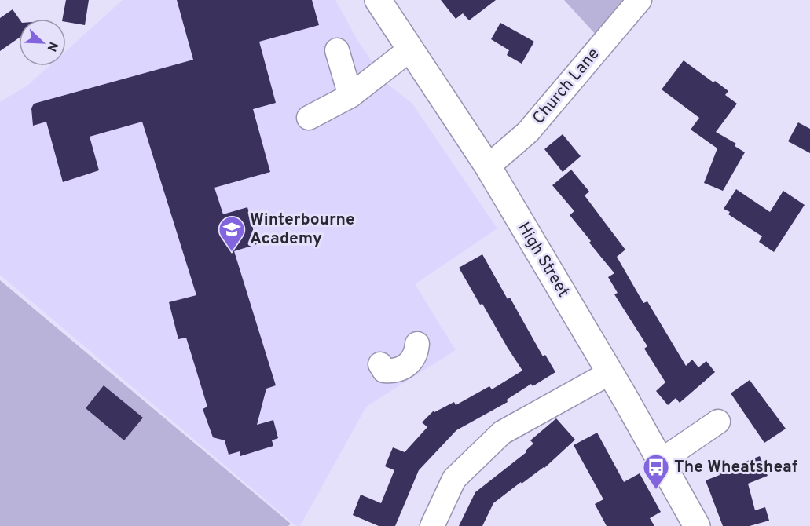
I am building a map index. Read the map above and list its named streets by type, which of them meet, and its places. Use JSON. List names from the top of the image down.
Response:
{
  "streets": {
    "main road": ["High Street"],
    "street": ["Church Lane"]
  },
  "crossings": [
    ["Church Lane", "High Street"]
  ],
  "places": {
    "school or university": ["Winterbourne Academy"],
    "bus stop": ["The Wheatsheaf"]
  },
  "north": "bottom right"
}
